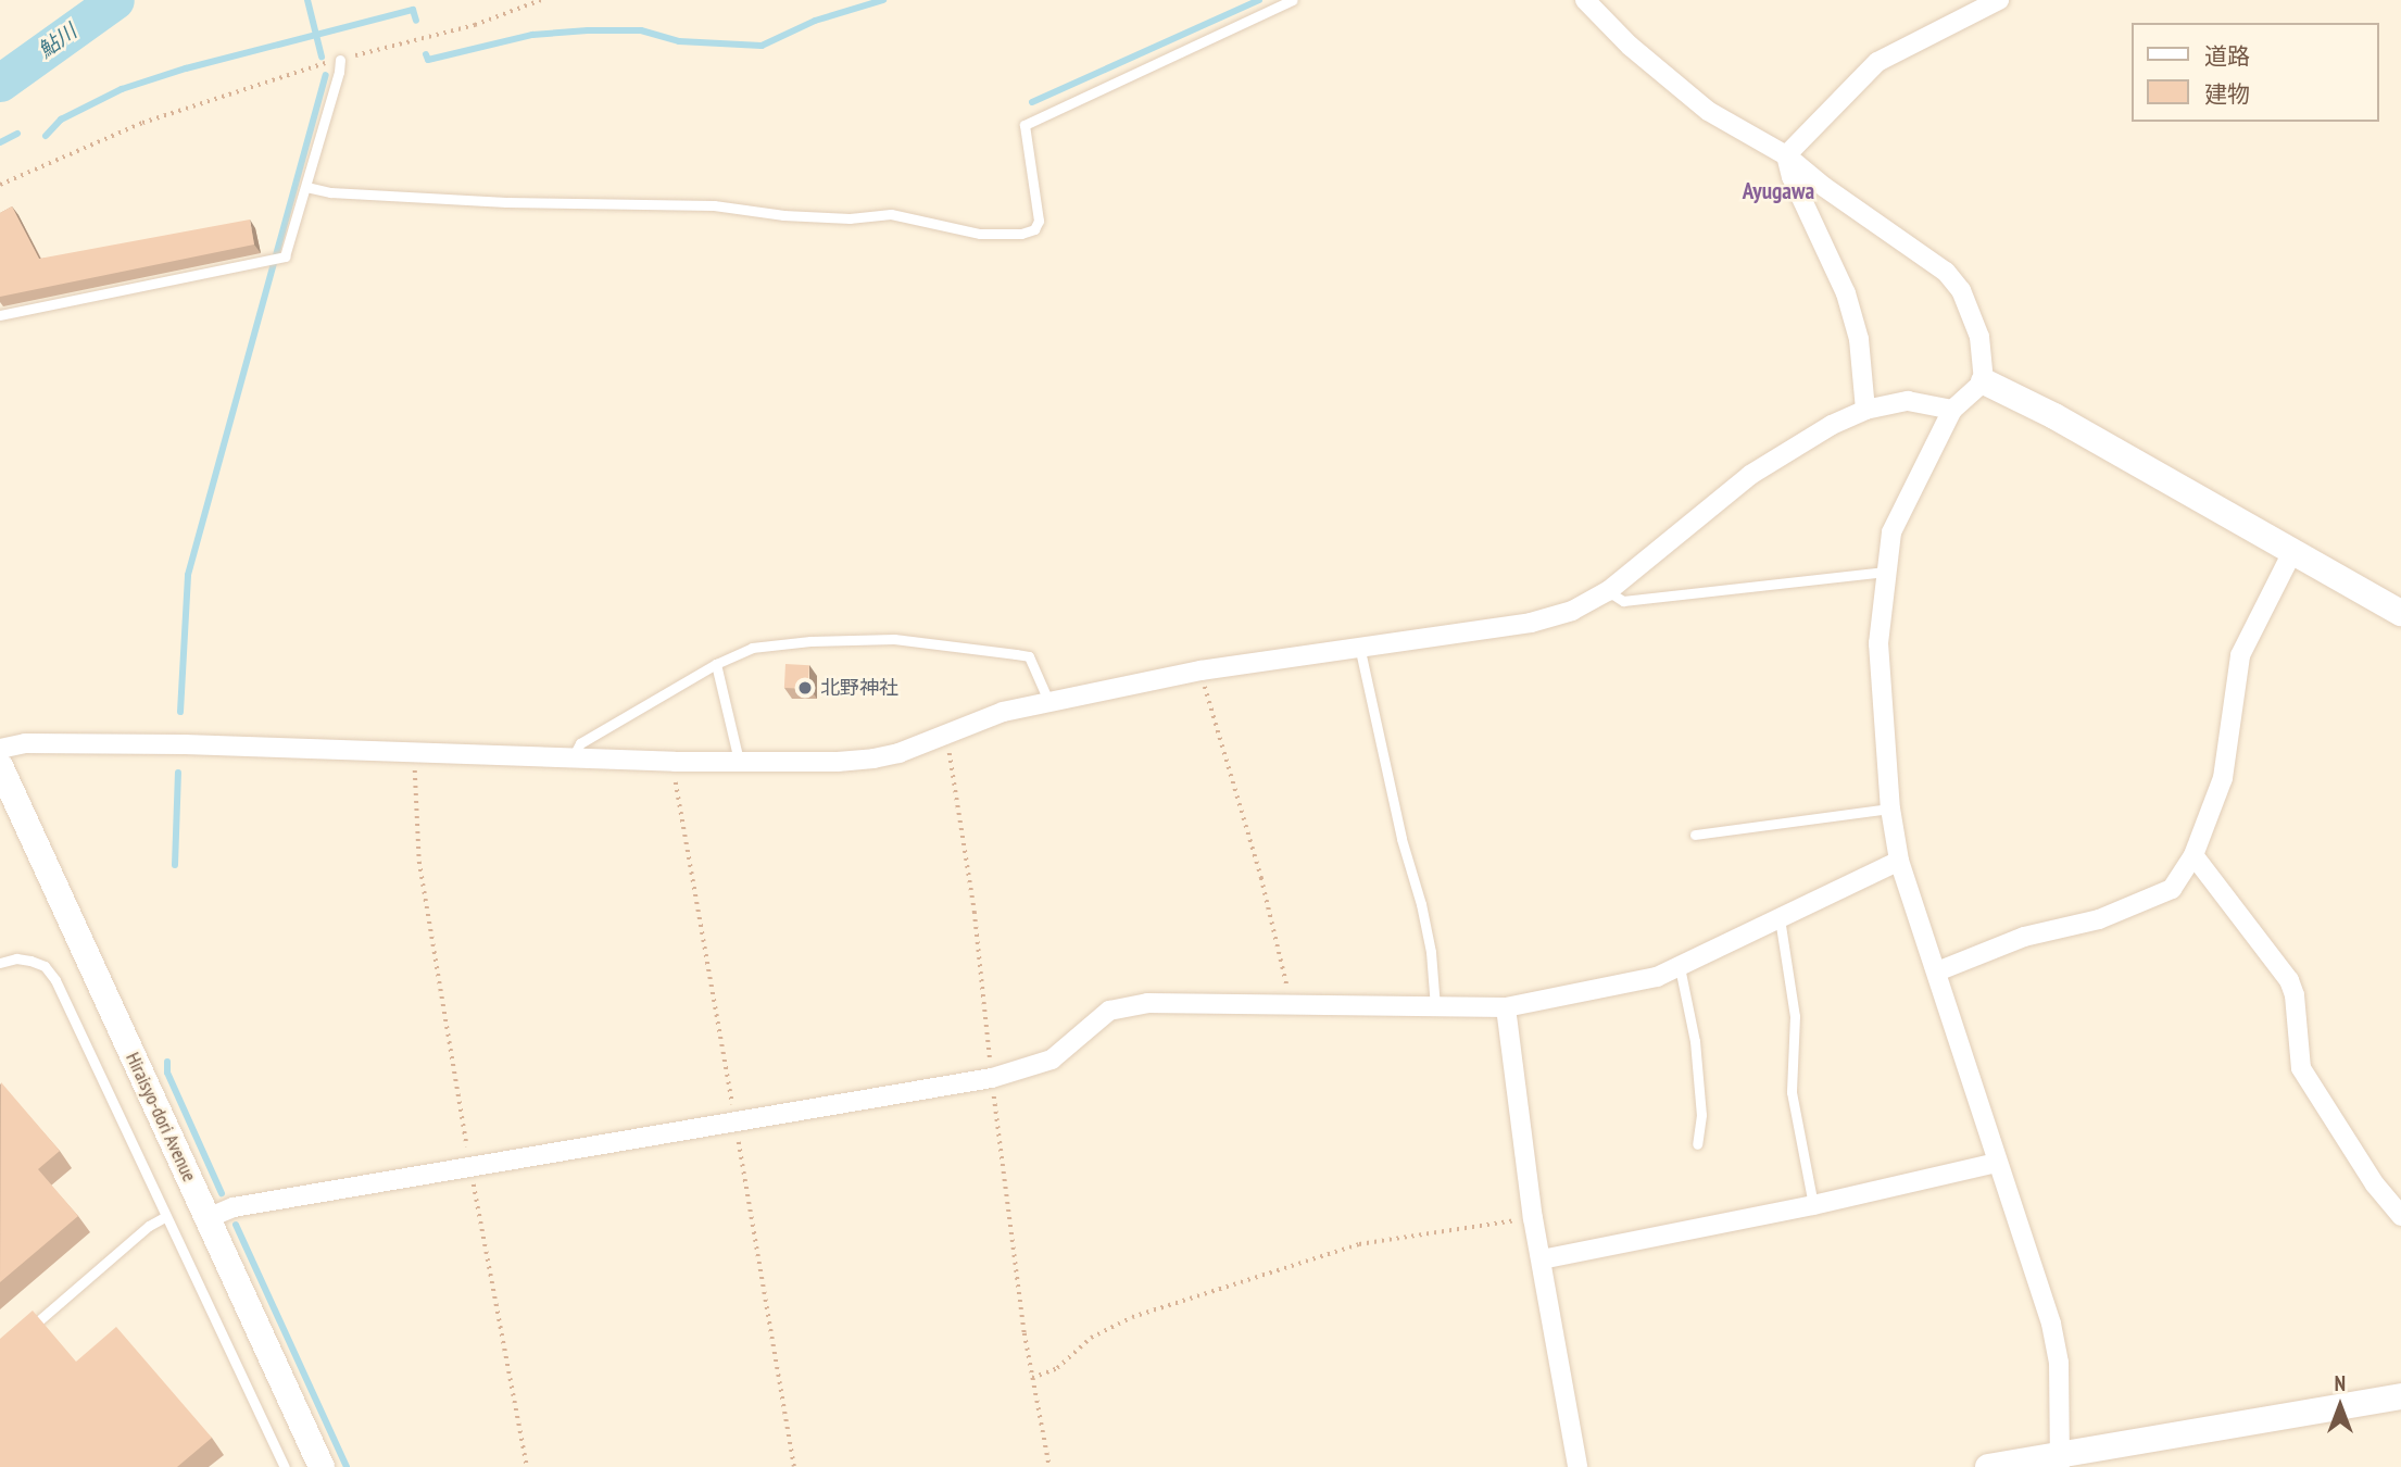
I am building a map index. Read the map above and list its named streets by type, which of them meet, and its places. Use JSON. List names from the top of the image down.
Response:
{
  "streets": {
    "street": ["Hiraisyo-dori Avenue"]
  },
  "districts": ["Ayugawa"],
  "water": ["鮎川"],
  "places": ["北野神社"],
  "legend": ["道路", "建物"],
  "north": "top"
}
